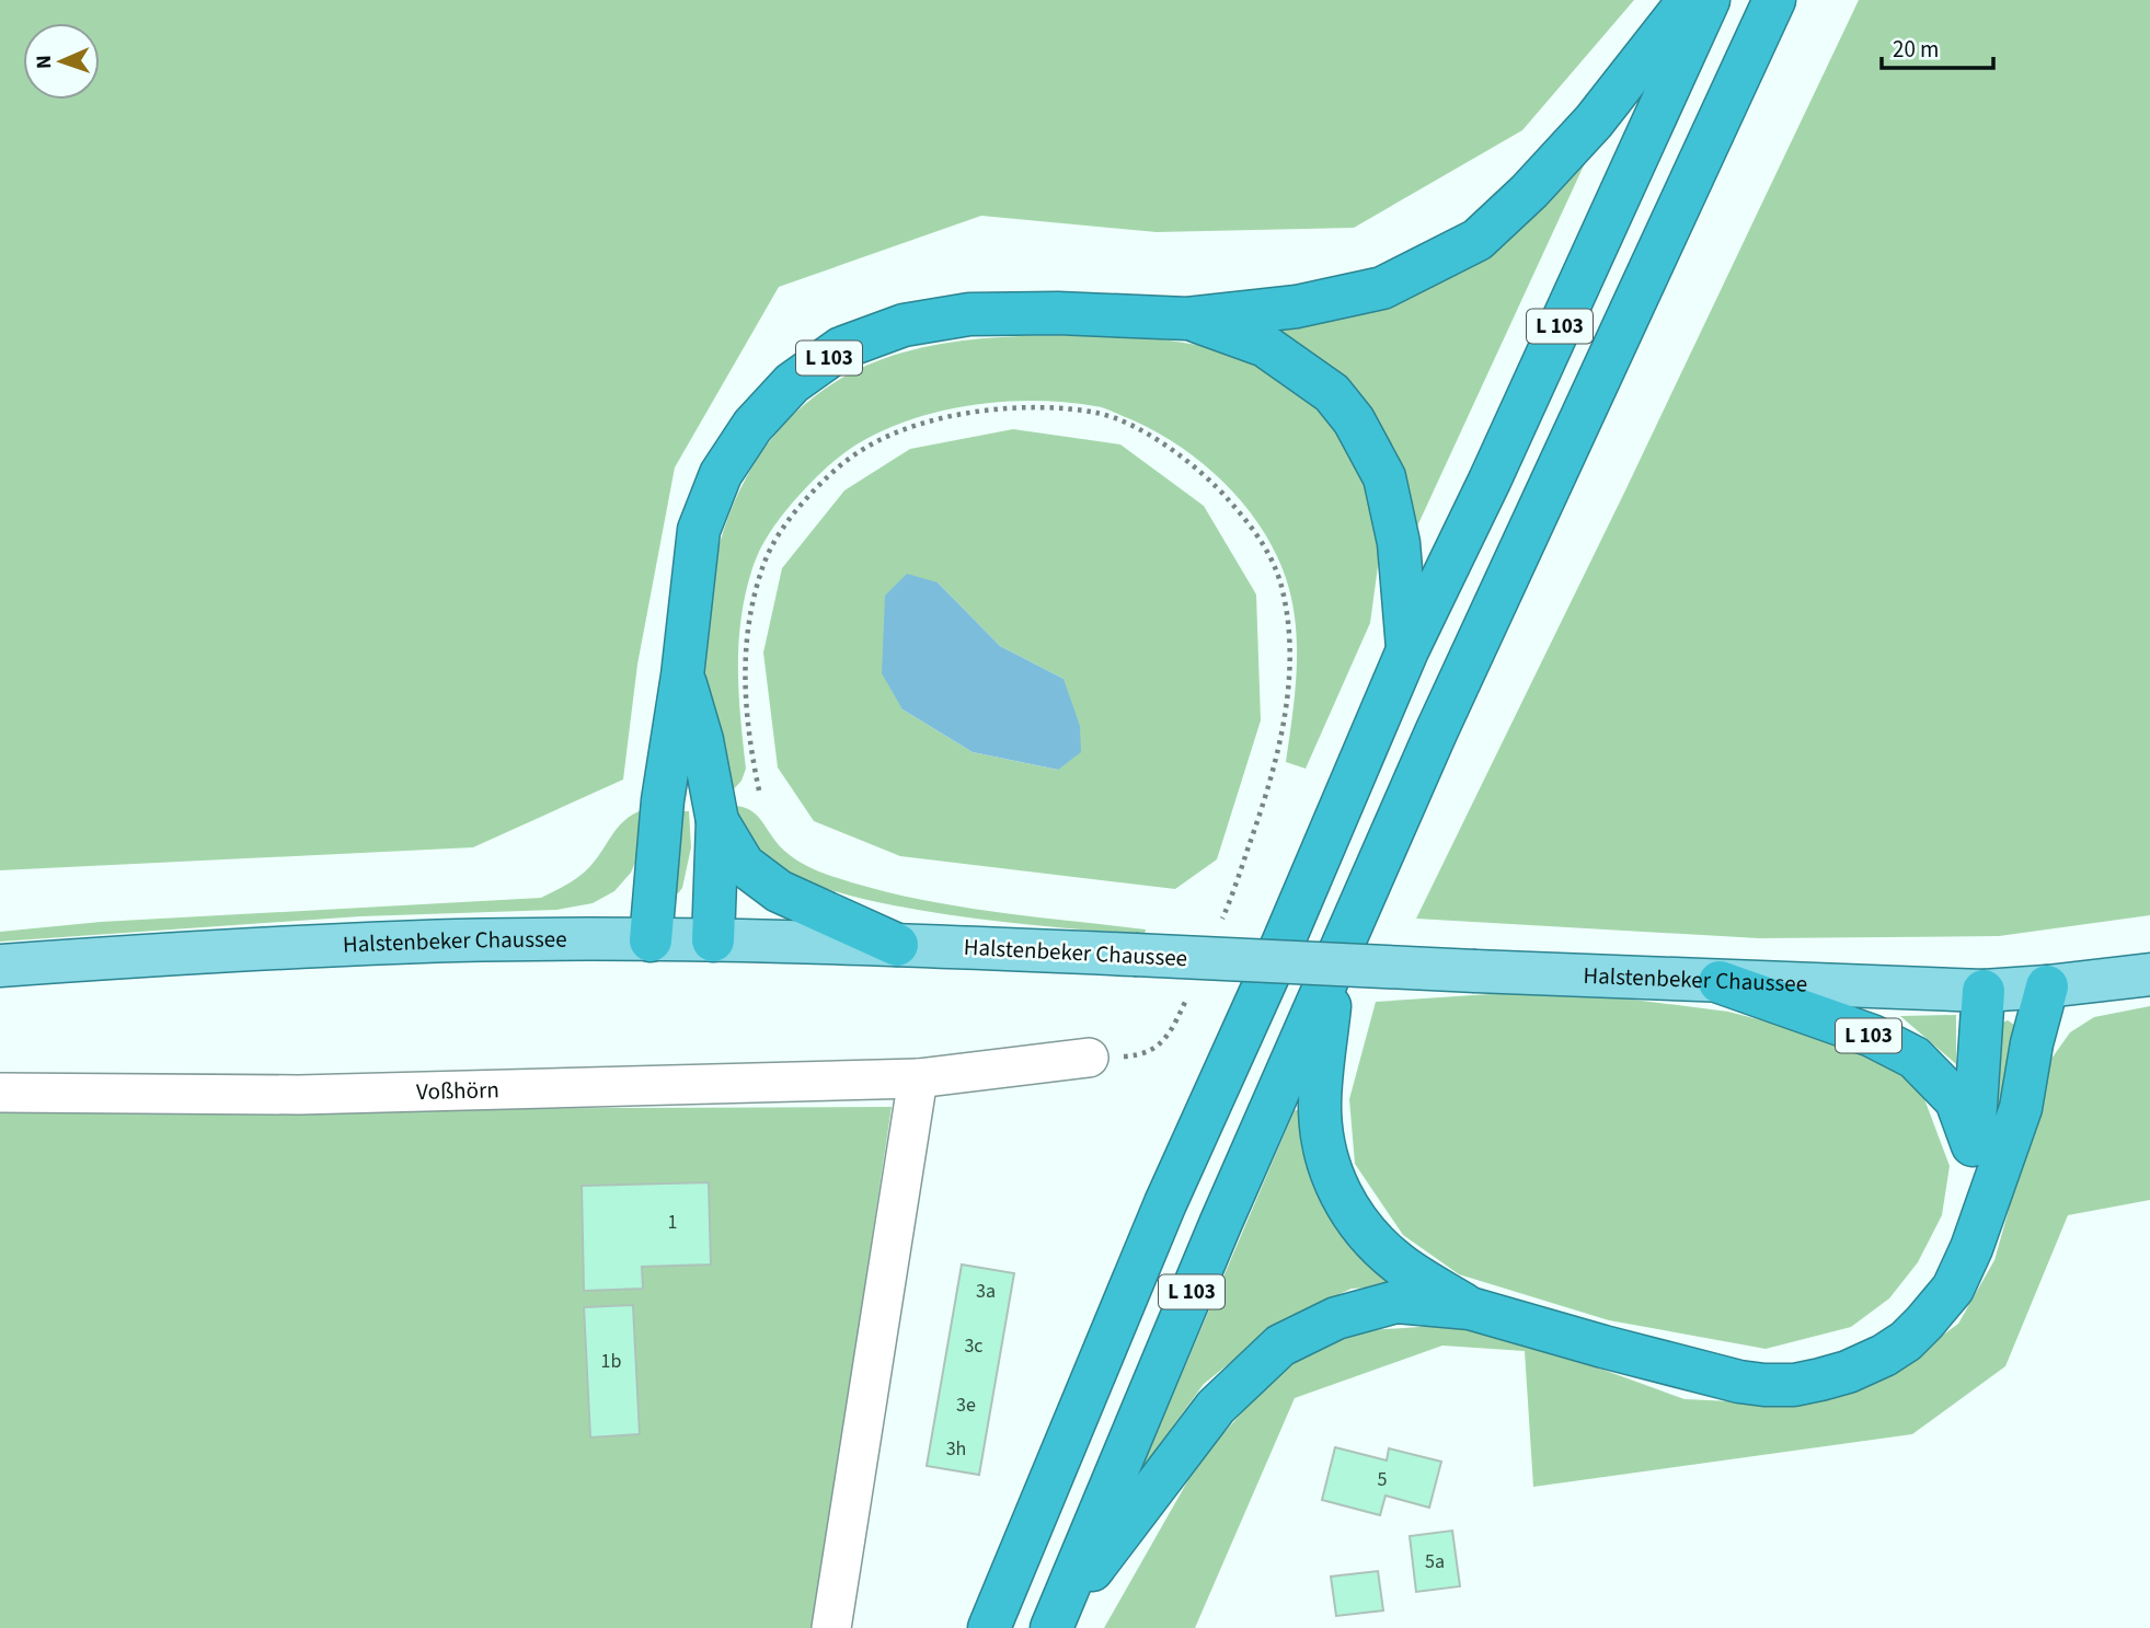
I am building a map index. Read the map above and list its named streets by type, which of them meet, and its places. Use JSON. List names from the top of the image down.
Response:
{
  "streets": {
    "highway": ["L 103"],
    "main road": ["Halstenbeker Chaussee"],
    "street": ["Voßhörn"]
  },
  "crossings": [
    ["L 103", "Halstenbeker Chaussee"]
  ],
  "house_numbers": [
    "1",
    "3a",
    "3c",
    "1b",
    "3e",
    "3h",
    "5",
    "5a"
  ],
  "scale_bar": "20 m",
  "north": "left"
}
